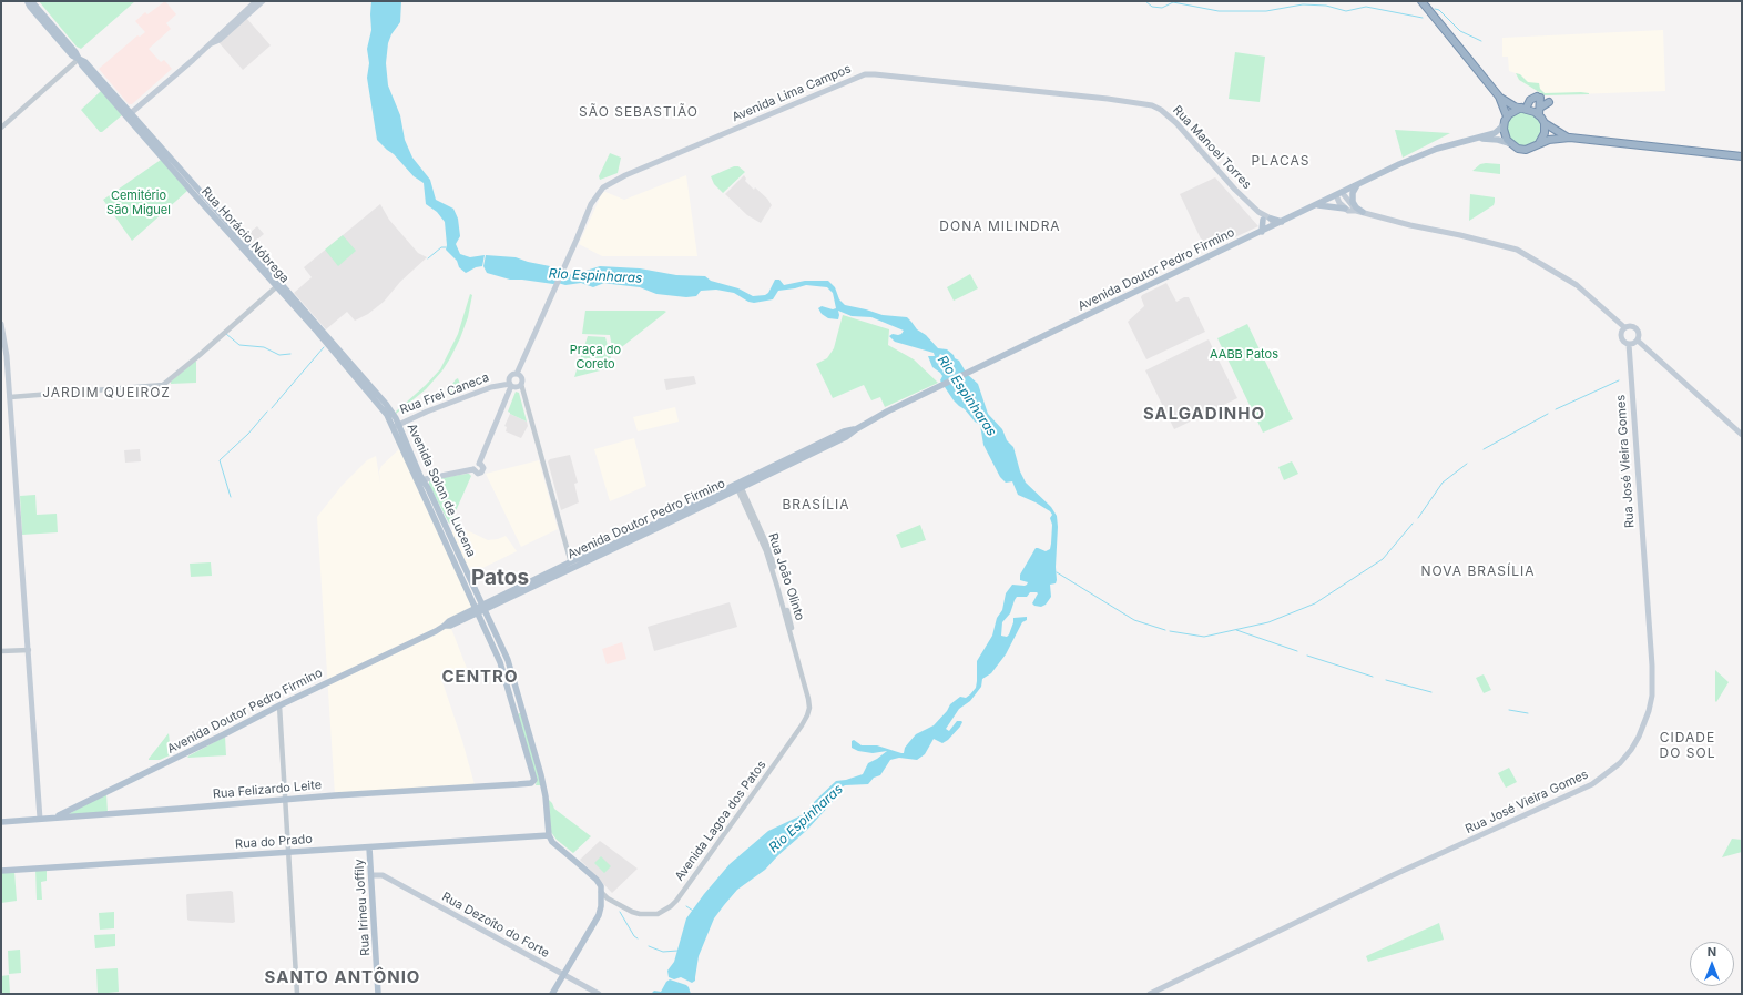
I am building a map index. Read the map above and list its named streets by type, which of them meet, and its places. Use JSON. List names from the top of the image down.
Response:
{
  "streets": {
    "main road": [
      "Avenida Lima Campos",
      "Rua Manoel Torres",
      "Rua Horácio Nóbrega",
      "Avenida Doutor Pedro Firmino",
      "Rua Frei Caneca",
      "Rua José Vieira Gomes",
      "Avenida Solon de Lucena",
      "Rua Felizardo Leite",
      "Rua do Prado",
      "Rua Irineu Joffily",
      "Rua Dezoito do Forte"
    ],
    "street": ["Rua João Olinto", "Avenida Lagoa dos Patos"]
  },
  "crossings": [
    ["Avenida Lima Campos", "Rua Manoel Torres"],
    ["Avenida Lima Campos", "Rua Frei Caneca"],
    ["Avenida Lima Campos", "Avenida Solon de Lucena"],
    ["Rua Manoel Torres", "Avenida Doutor Pedro Firmino"],
    ["Rua Horácio Nóbrega", "Rua Frei Caneca"],
    ["Rua Horácio Nóbrega", "Avenida Solon de Lucena"],
    ["Avenida Doutor Pedro Firmino", "Avenida Solon de Lucena"],
    ["Avenida Doutor Pedro Firmino", "Rua João Olinto"],
    ["Avenida Doutor Pedro Firmino", "Rua Felizardo Leite"],
    ["Rua Frei Caneca", "Avenida Solon de Lucena"],
    ["Avenida Solon de Lucena", "Rua Felizardo Leite"],
    ["Avenida Solon de Lucena", "Rua do Prado"],
    ["Rua João Olinto", "Avenida Lagoa dos Patos"],
    ["Rua do Prado", "Rua Irineu Joffily"],
    ["Rua Irineu Joffily", "Rua Dezoito do Forte"]
  ],
  "districts": [
    "SÃO SEBASTIÃO",
    "PLACAS",
    "DONA MILINDRA",
    "JARDIM QUEIROZ",
    "SALGADINHO",
    "BRASÍLIA",
    "NOVA BRASÍLIA",
    "Patos",
    "CENTRO",
    "CIDADE DO SOL",
    "SANTO ANTÔNIO"
  ],
  "water": ["Rio Espinharas"],
  "parks": ["Cemitério São Miguel", "Praça do Coreto", "AABB Patos"],
  "north": "top"
}
